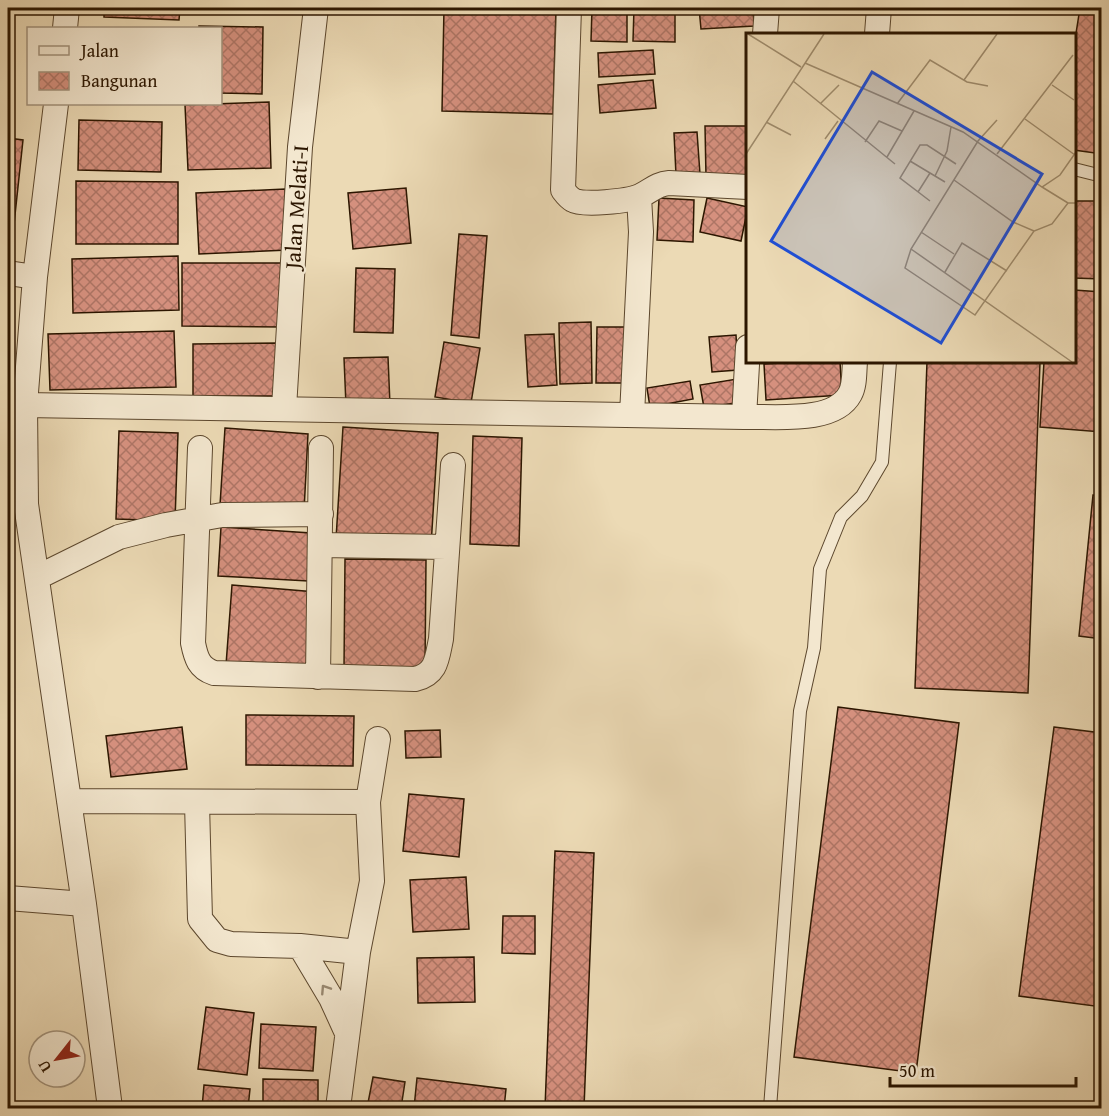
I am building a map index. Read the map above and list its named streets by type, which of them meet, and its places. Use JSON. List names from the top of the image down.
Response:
{
  "streets": {
    "street": ["Jalan Melati-I"]
  },
  "legend": ["Jalan", "Bangunan"],
  "scale_bar": "50 m",
  "north": "bottom left"
}
